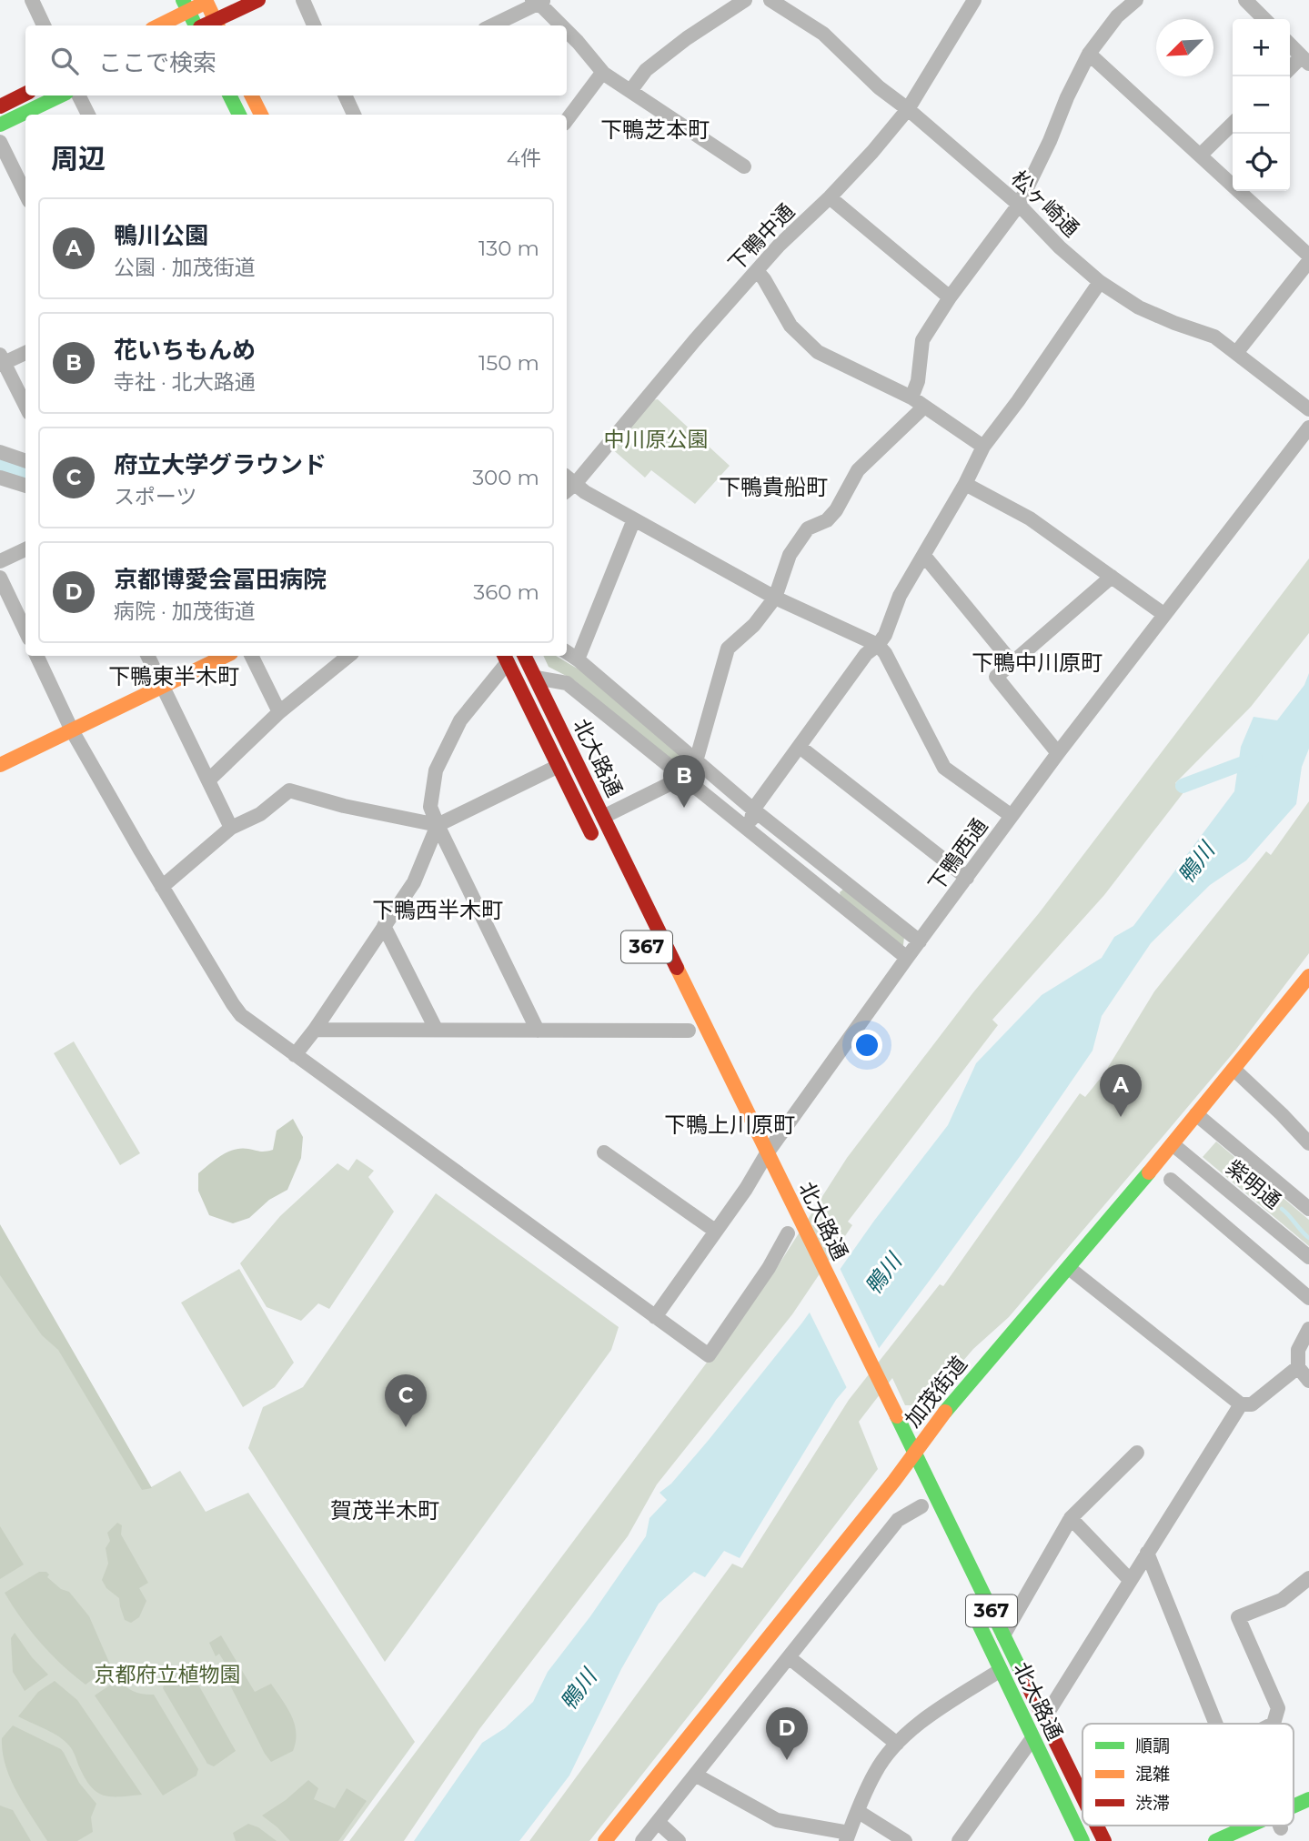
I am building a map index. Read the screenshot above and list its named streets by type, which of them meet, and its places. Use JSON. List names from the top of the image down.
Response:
{
  "streets": {
    "main road": ["北大路通", "367", "加茂街道"],
    "street": [
      "松ヶ崎通",
      "下鴨中通",
      "下鴨西通",
      "紫明通"
    ]
  },
  "crossings": [
    ["松ヶ崎通", "下鴨中通"],
    ["北大路通", "下鴨西通"],
    ["北大路通", "加茂街道"],
    ["紫明通", "加茂街道"]
  ],
  "districts": [
    "下鴨芝本町",
    "下鴨貴船町",
    "下鴨中川原町",
    "下鴨東半木町",
    "下鴨西半木町",
    "下鴨上川原町",
    "賀茂半木町"
  ],
  "water": ["鴨川"],
  "parks": ["中川原公園", "京都府立植物園"],
  "legend": ["順調", "混雑", "渋滞"],
  "north": "bottom left",
  "page": {
    "map_buttons": ["+", "−"],
    "search": "ここで検索",
    "heading": ["周辺", "4件"],
    "list": [
      {
        "mark": "A",
        "name": "鴨川公園",
        "note": "公園 · 加茂街道",
        "value": "130 m"
      },
      {
        "mark": "B",
        "name": "花いちもんめ",
        "note": "寺社 · 北大路通",
        "value": "150 m"
      },
      {
        "mark": "C",
        "name": "府立大学グラウンド",
        "note": "スポーツ",
        "value": "300 m"
      },
      {
        "mark": "D",
        "name": "京都博愛会冨田病院",
        "note": "病院 · 加茂街道",
        "value": "360 m"
      }
    ],
    "pins": [
      "B",
      "A",
      "C",
      "D"
    ]
  }
}
